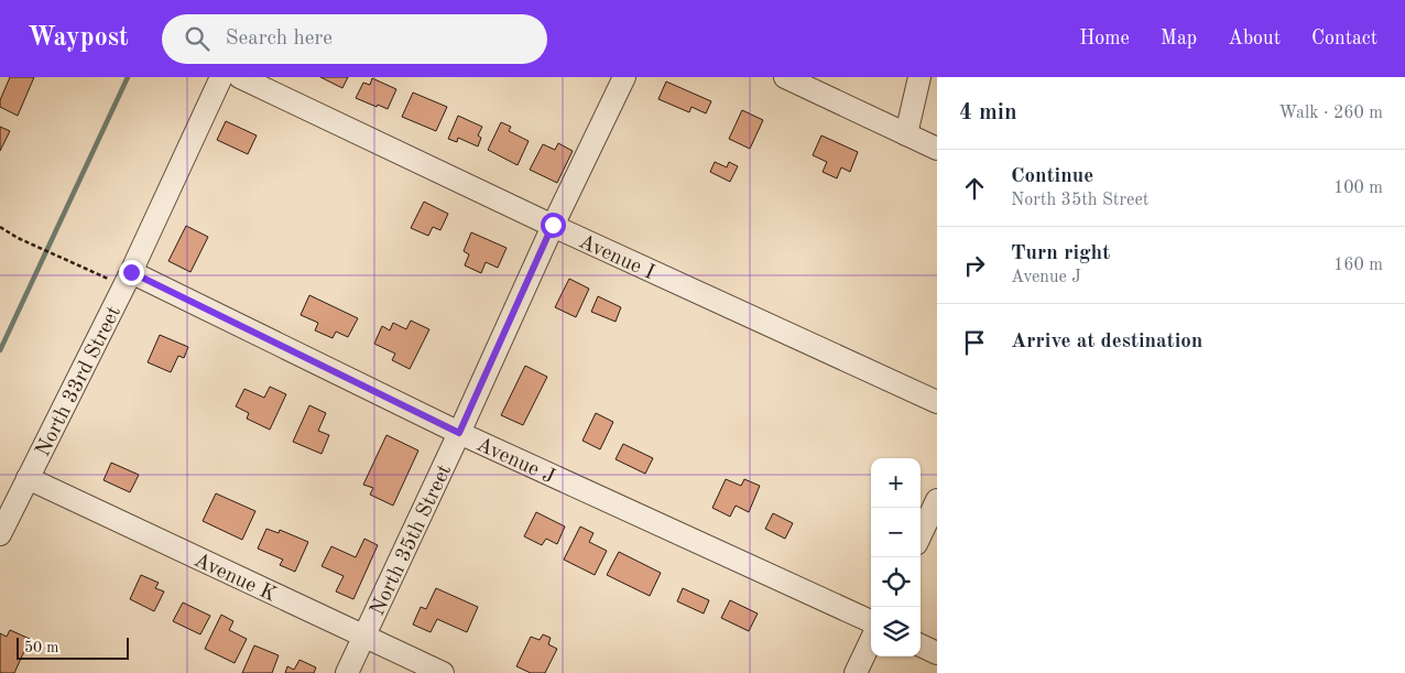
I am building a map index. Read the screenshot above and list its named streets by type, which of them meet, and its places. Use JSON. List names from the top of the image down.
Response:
{
  "streets": {
    "street": [
      "Avenue I",
      "North 33rd Street",
      "Avenue J",
      "North 35th Street",
      "Avenue K"
    ]
  },
  "crossings": [
    ["Avenue I", "North 35th Street"],
    ["North 33rd Street", "Avenue J"],
    ["North 33rd Street", "Avenue K"],
    ["Avenue J", "North 35th Street"],
    ["North 35th Street", "Avenue K"]
  ],
  "scale_bar": "50 m",
  "page": {
    "header": "Waypost",
    "search": "Search here",
    "nav": [
      "Home",
      "Map",
      "About",
      "Contact"
    ],
    "heading": ["4 min", "Walk · 260 m"],
    "list": [
      ["Continue", "North 35th Street", "100 m"],
      ["Turn right", "Avenue J", "160 m"],
      "Arrive at destination"
    ],
    "map_buttons": ["+", "−"],
    "scale": "50 m"
  }
}
